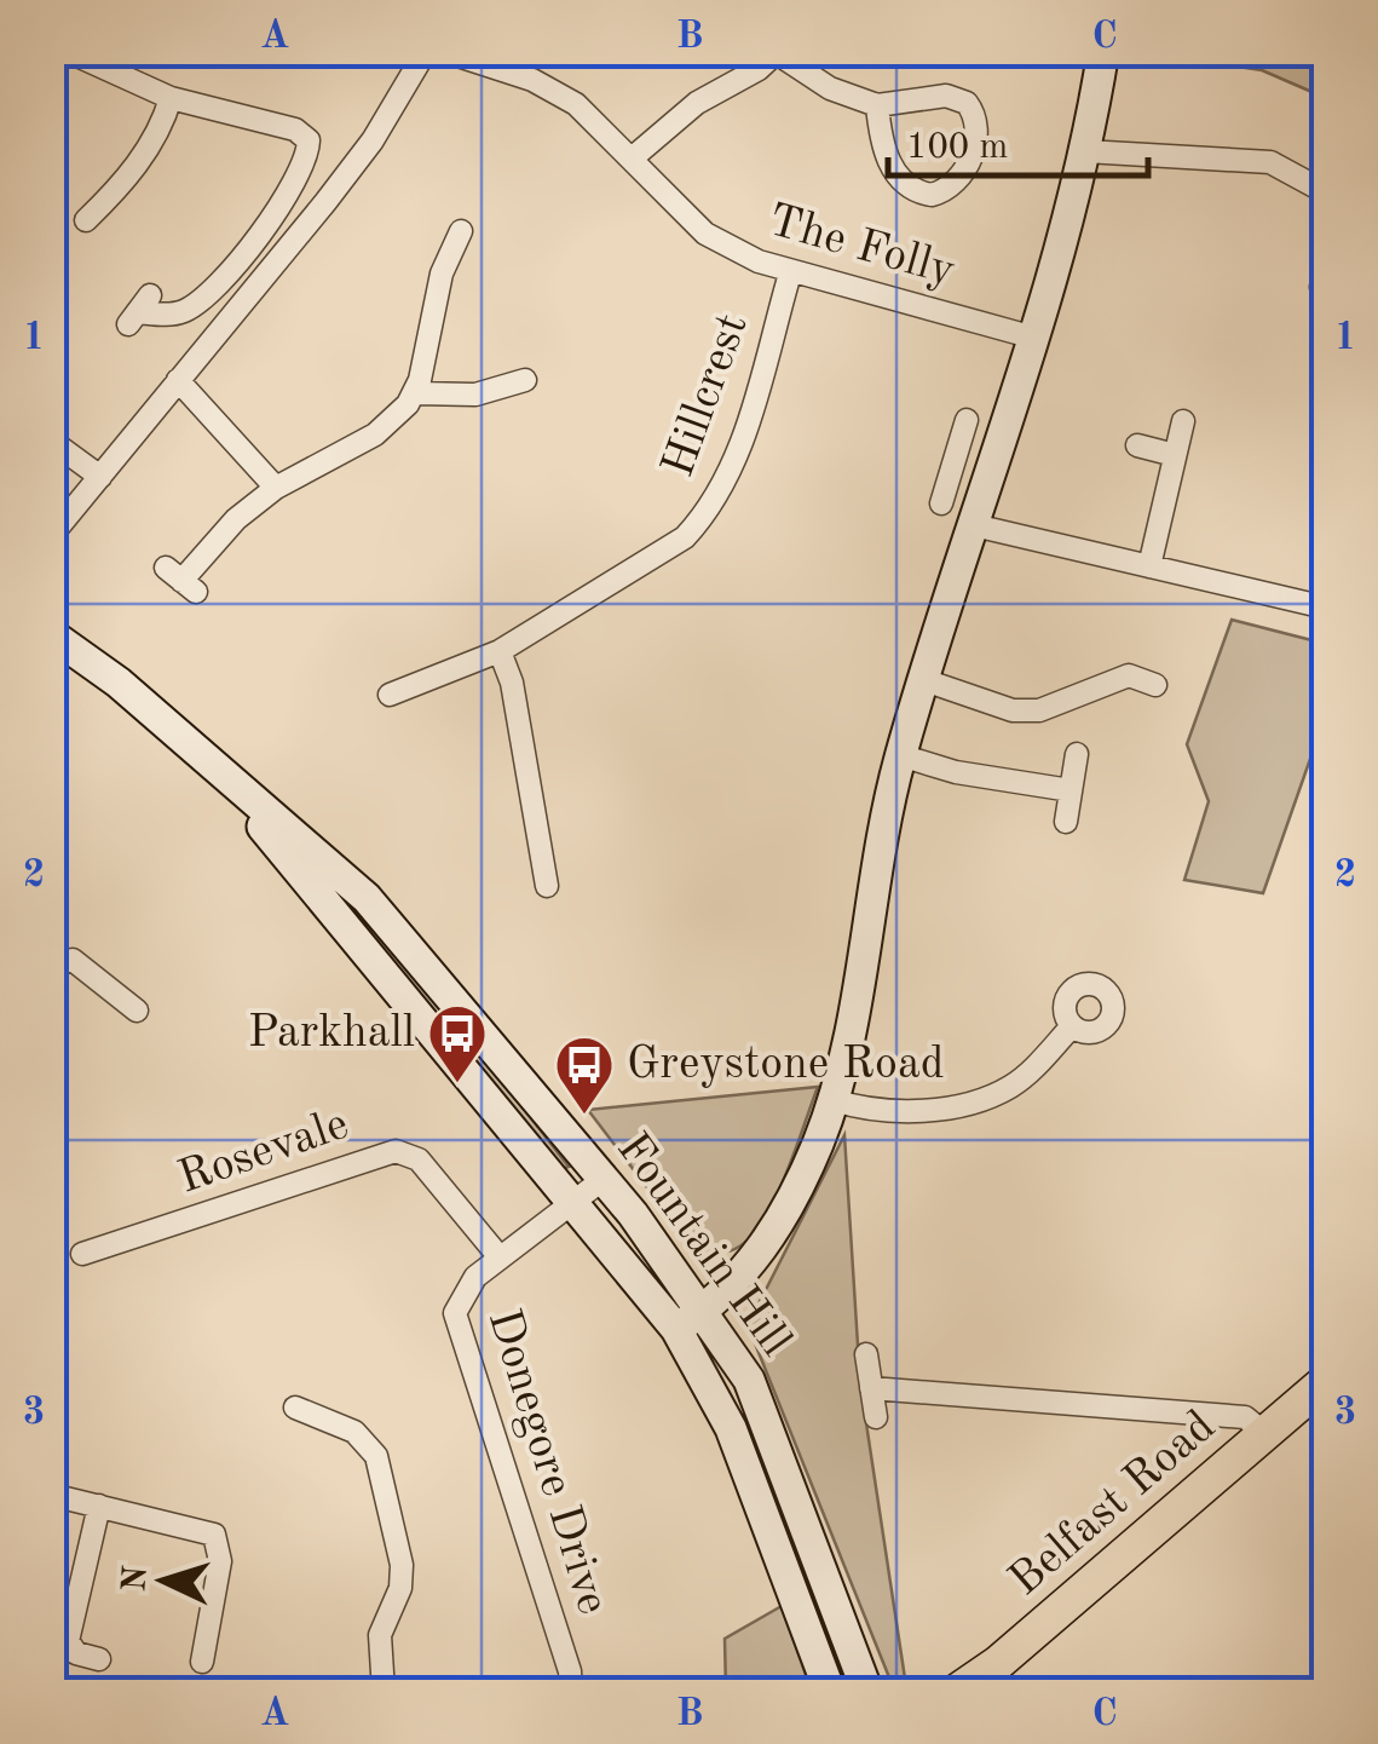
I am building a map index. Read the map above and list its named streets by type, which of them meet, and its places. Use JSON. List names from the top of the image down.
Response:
{
  "streets": {
    "main road": ["Fountain Hill", "Belfast Road"],
    "street": [
      "The Folly",
      "Hillcrest",
      "Rosevale",
      "Donegore Drive"
    ]
  },
  "crossings": [
    ["The Folly", "Hillcrest"],
    ["Rosevale", "Donegore Drive"],
    ["Fountain Hill", "Donegore Drive"]
  ],
  "places": {
    "bus stop": ["Parkhall", "Greystone Road"]
  },
  "scale_bar": "100 m",
  "north": "left",
  "grid": {
    "columns": ["A", "B", "C"],
    "rows": ["1", "2", "3"]
  }
}
